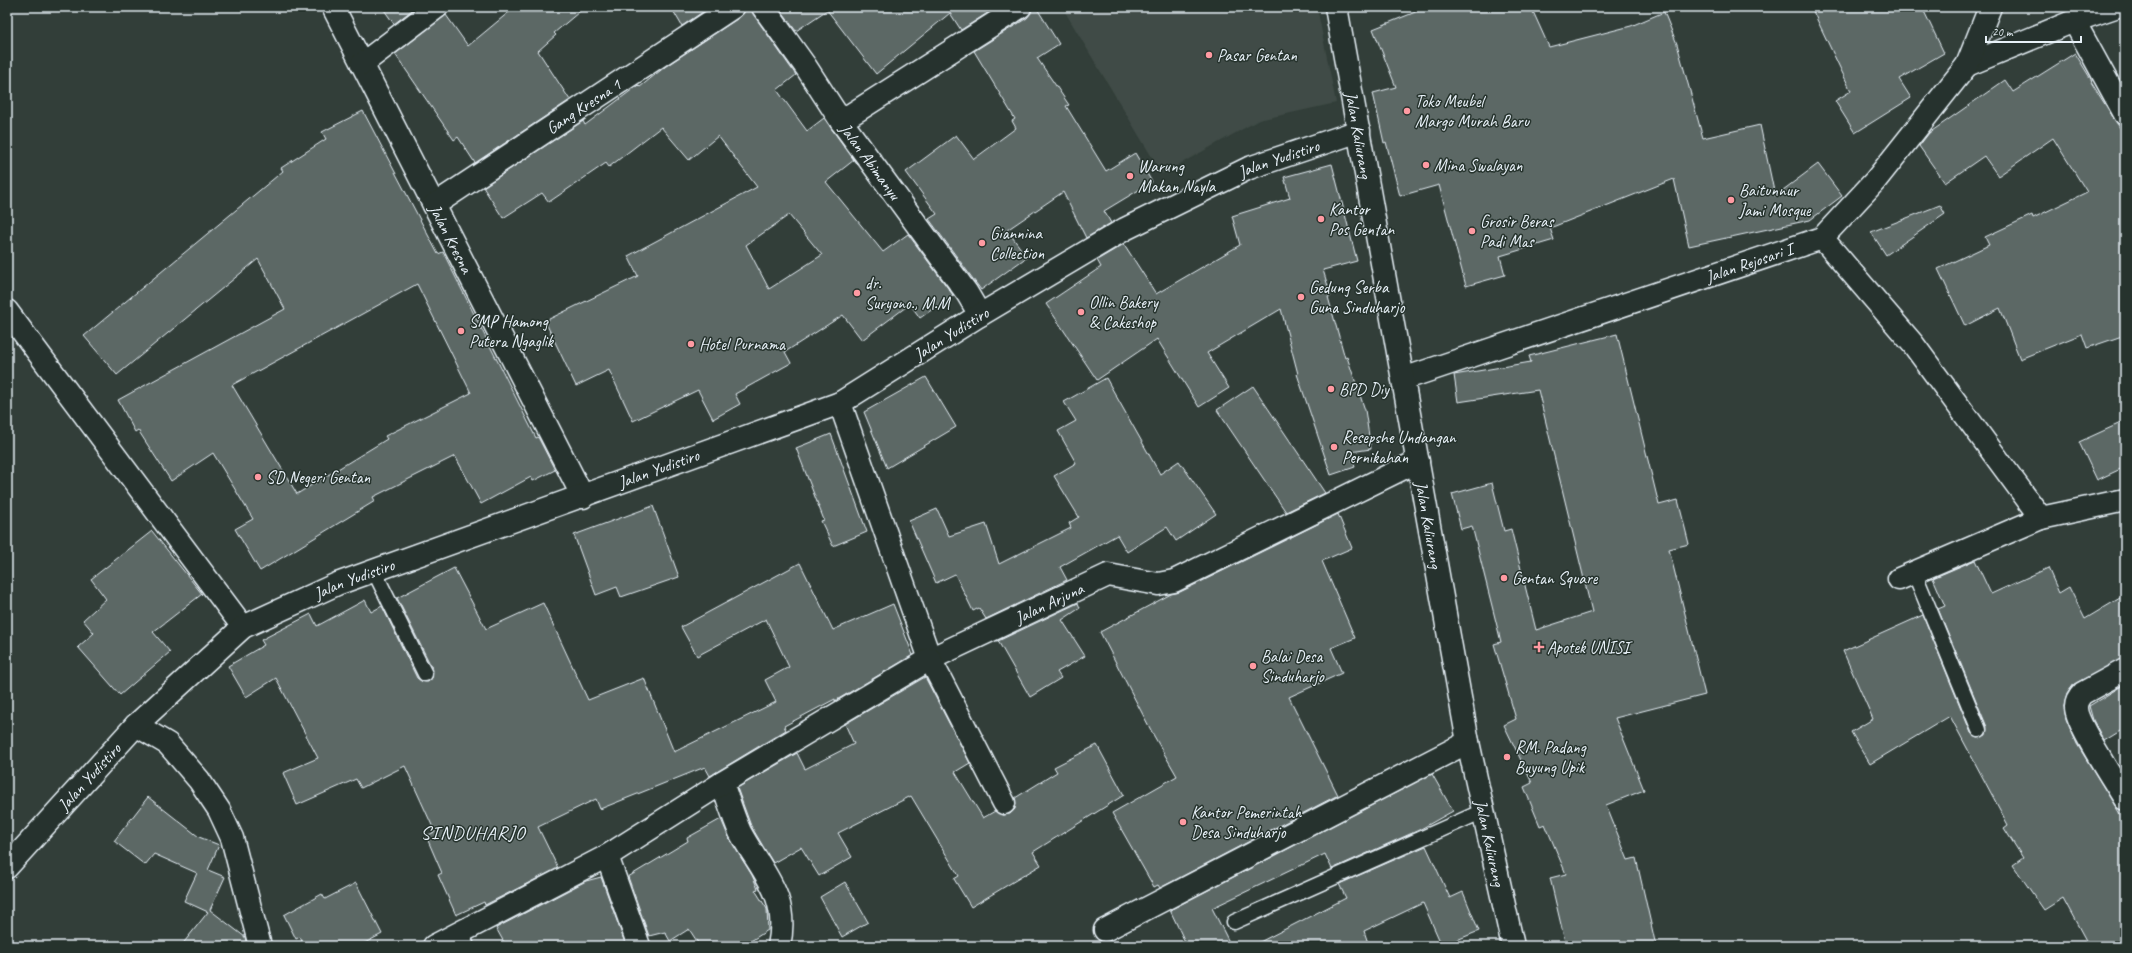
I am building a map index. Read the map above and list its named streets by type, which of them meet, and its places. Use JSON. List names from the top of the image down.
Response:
{
  "streets": {
    "street": [
      "Gang Kresna 1",
      "Jalan Kaliurang",
      "Jalan Yudistiro",
      "Jalan Abimanyu",
      "Jalan Kresna",
      "Jalan Rejosari I",
      "Jalan Arjuna"
    ]
  },
  "crossings": [
    ["Gang Kresna 1", "Jalan Kresna"],
    ["Jalan Kaliurang", "Jalan Yudistiro"],
    ["Jalan Kaliurang", "Jalan Rejosari I"],
    ["Jalan Kaliurang", "Jalan Arjuna"],
    ["Jalan Yudistiro", "Jalan Abimanyu"],
    ["Jalan Yudistiro", "Jalan Kresna"]
  ],
  "districts": ["SINDUHARJO"],
  "places": {
    "other": [
      "Pasar Gentan",
      "Toko Meubel Margo Murah Baru",
      "Mina Swalayan",
      "Warung Makan Nayla",
      "Baitunnur Jami Mosque",
      "Kantor Pos Gentan",
      "Grosir Beras Padi Mas",
      "Giannina Collection",
      "dr. Suryono., M.M",
      "Gedung Serba Guna Sinduharjo",
      "Ollin Bakery & Cakeshop",
      "SMP Hamong Putera Ngaglik",
      "Hotel Purnama",
      "BPD Diy",
      "Resepshe Undangan Pernikahan",
      "SD Negeri Gentan",
      "Gentan Square",
      "Balai Desa Sinduharjo",
      "RM. Padang Buyung Upik",
      "Kantor Pemerintah Desa Sinduharjo"
    ],
    "health": ["Apotek UNISI"]
  },
  "scale_bar": "20 m"
}
